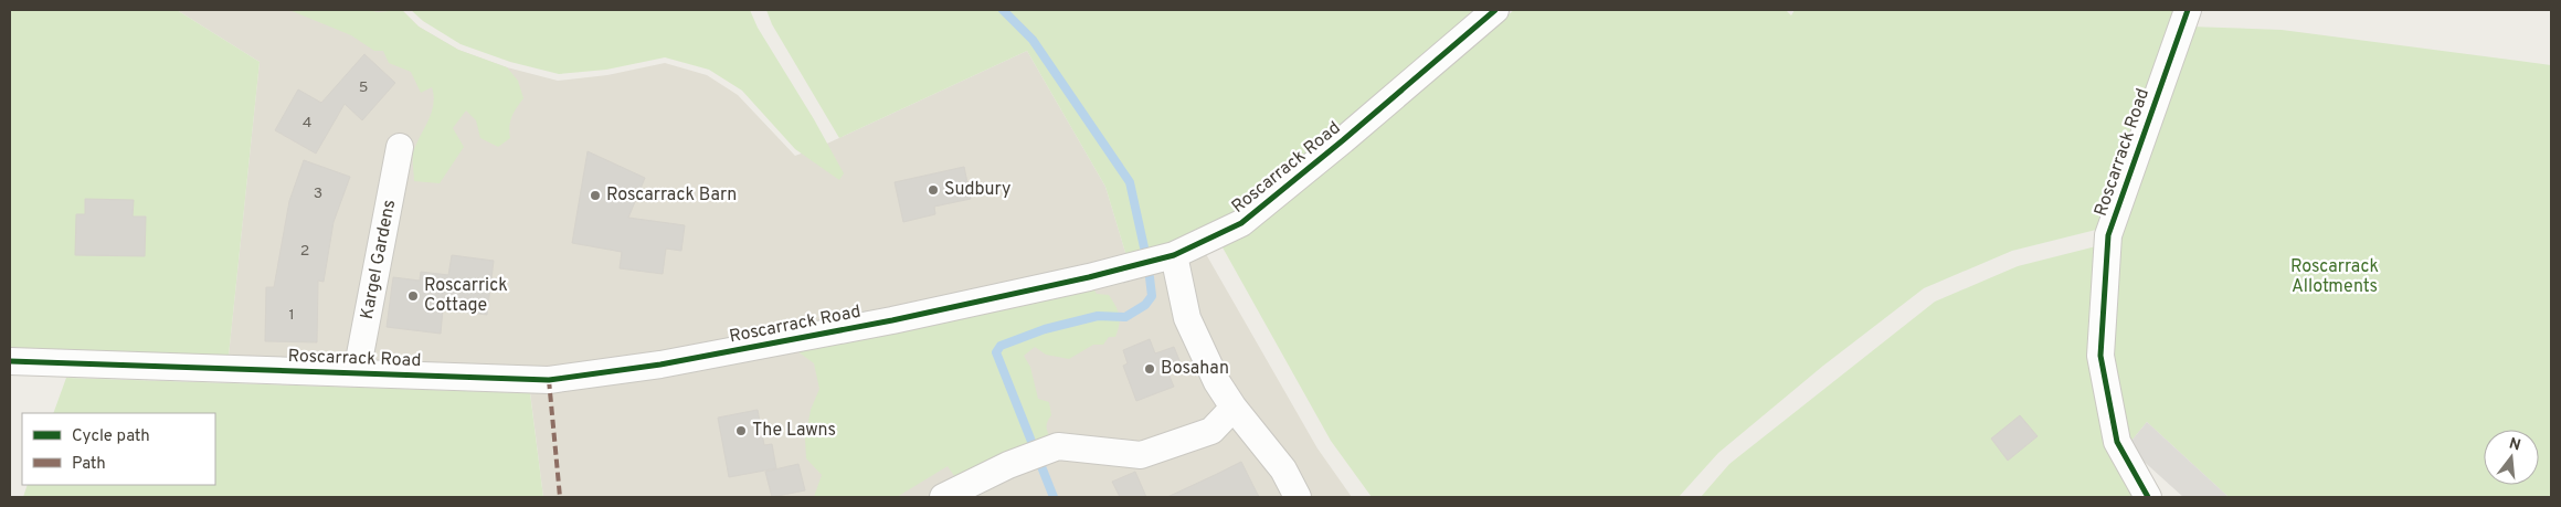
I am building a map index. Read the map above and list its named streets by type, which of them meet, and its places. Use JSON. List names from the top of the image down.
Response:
{
  "streets": {
    "street": ["Roscarrack Road", "Kargel Gardens"]
  },
  "crossings": [
    ["Roscarrack Road", "Kargel Gardens"]
  ],
  "parks": ["Roscarrack Allotments"],
  "places": [
    "Sudbury",
    "Roscarrack Barn",
    "Roscarrick Cottage",
    "Bosahan",
    "The Lawns"
  ],
  "house_numbers": [
    "5",
    "4",
    "3",
    "2",
    "1"
  ],
  "legend": ["Cycle path", "Path"],
  "north": "top"
}
